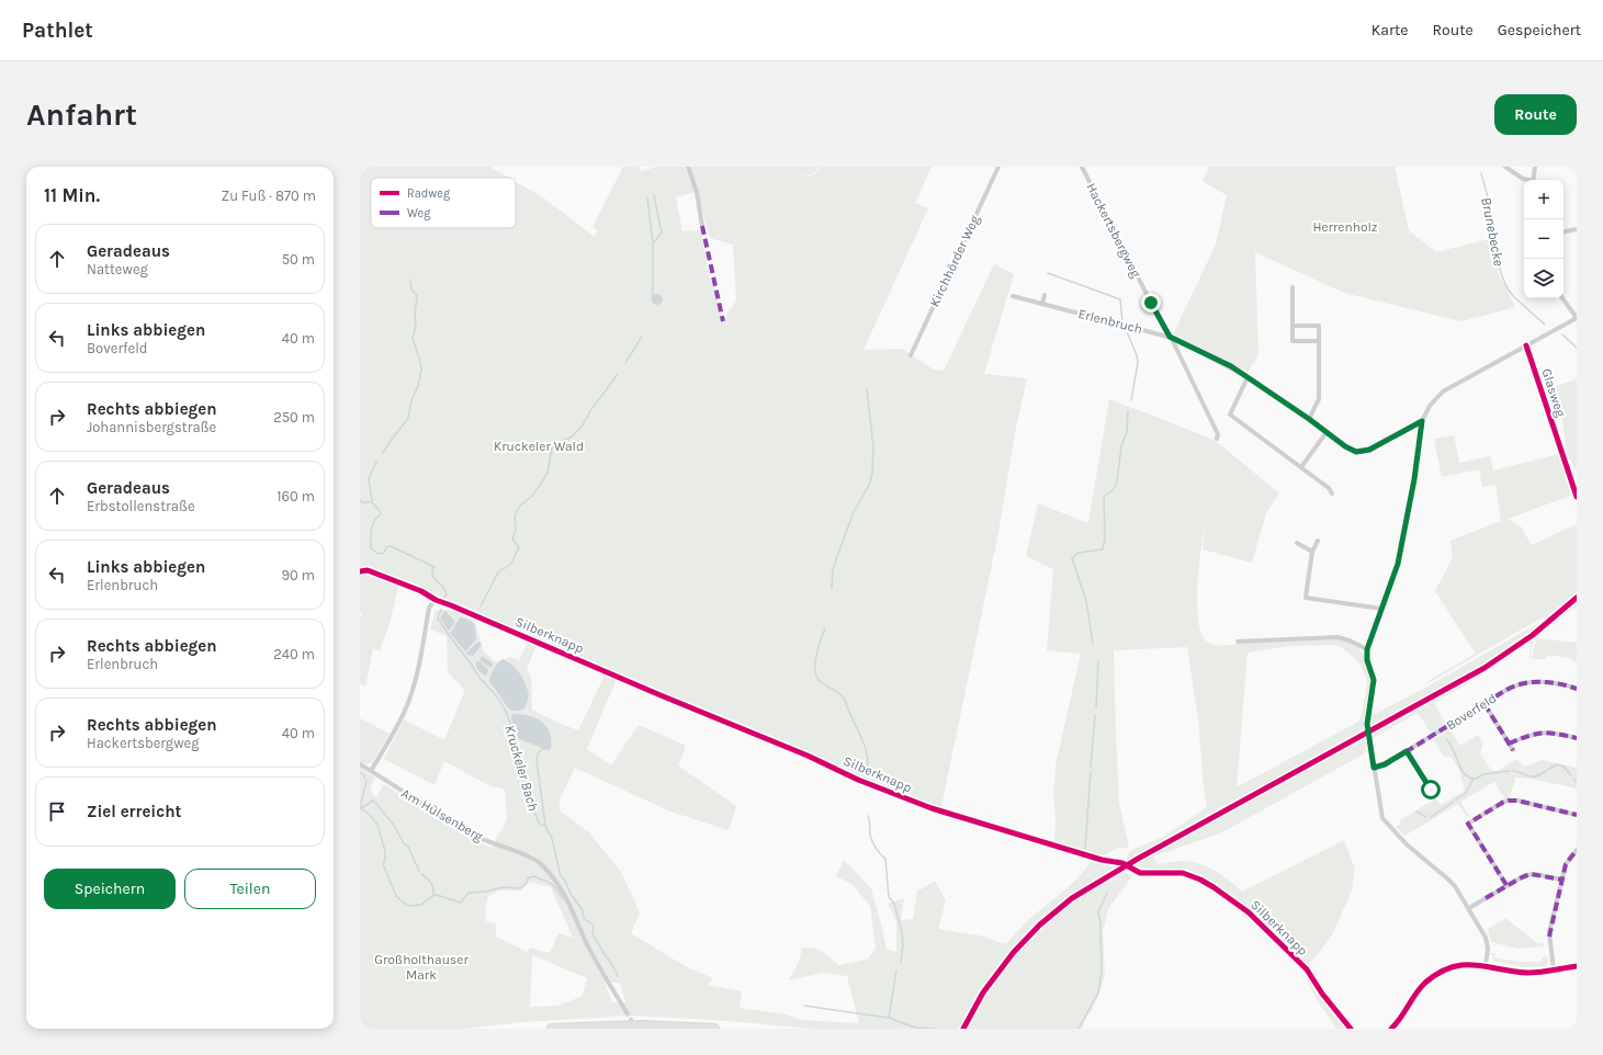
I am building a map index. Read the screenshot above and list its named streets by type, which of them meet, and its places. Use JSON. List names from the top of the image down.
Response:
{
  "streets": {
    "street": [
      "Hackertsbergweg",
      "Kirchhörder Weg",
      "Erlenbruch",
      "Glasweg",
      "Silberknapp",
      "Boverfeld",
      "Am Hülsenberg"
    ]
  },
  "crossings": [
    ["Hackertsbergweg", "Erlenbruch"]
  ],
  "water": ["Brunebecke", "Kruckeler Bach"],
  "parks": ["Herrenholz", "Kruckeler Wald", "Großholthauser Mark"],
  "legend": ["Radweg", "Weg"],
  "page": {
    "header": "Pathlet",
    "nav": ["Karte", "Route", "Gespeichert"],
    "buttons": [
      "Route",
      ["Speichern", "Teilen"]
    ],
    "title": "Anfahrt",
    "heading": ["11 Min.", "Zu Fuß · 870 m"],
    "map_buttons": ["+", "−"],
    "list": [
      ["Geradeaus", "Natteweg", "50 m"],
      ["Links abbiegen", "Boverfeld", "40 m"],
      ["Rechts abbiegen", "Johannisbergstraße", "250 m"],
      ["Geradeaus", "Erbstollenstraße", "160 m"],
      ["Links abbiegen", "Erlenbruch", "90 m"],
      ["Rechts abbiegen", "Erlenbruch", "240 m"],
      ["Rechts abbiegen", "Hackertsbergweg", "40 m"],
      "Ziel erreicht"
    ]
  }
}
